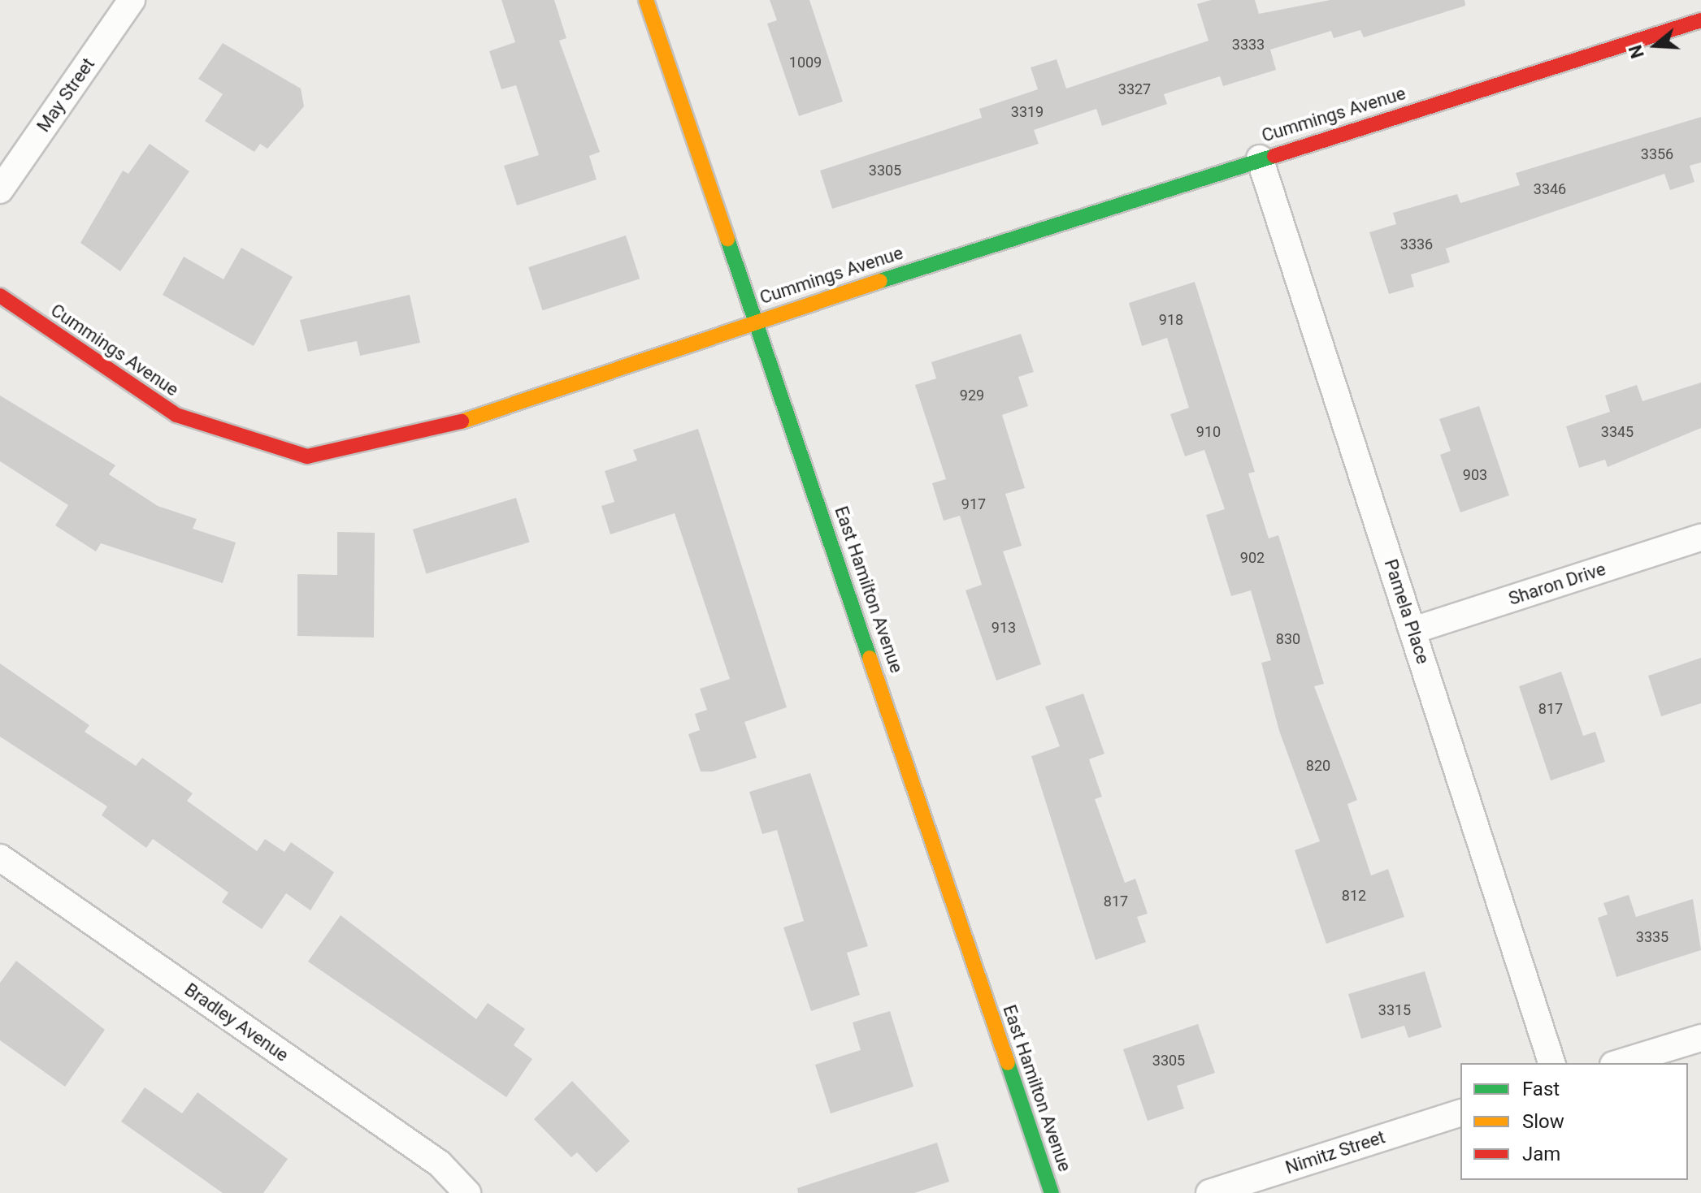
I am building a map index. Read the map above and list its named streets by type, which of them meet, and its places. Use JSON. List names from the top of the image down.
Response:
{
  "streets": {
    "street": [
      "May Street",
      "Cummings Avenue",
      "Sharon Drive",
      "East Hamilton Avenue",
      "Pamela Place",
      "Bradley Avenue",
      "Nimitz Street"
    ]
  },
  "crossings": [
    ["Cummings Avenue", "East Hamilton Avenue"],
    ["Cummings Avenue", "Pamela Place"],
    ["Sharon Drive", "Pamela Place"]
  ],
  "house_numbers": [
    "3333",
    "1009",
    "3327",
    "3319",
    "3356",
    "3305",
    "3346",
    "3336",
    "918",
    "929",
    "910",
    "3345",
    "903",
    "917",
    "902",
    "913",
    "830",
    "817",
    "820",
    "812",
    "817",
    "3335",
    "3315",
    "3305"
  ],
  "legend": ["Fast", "Slow", "Jam"],
  "north": "left"
}
